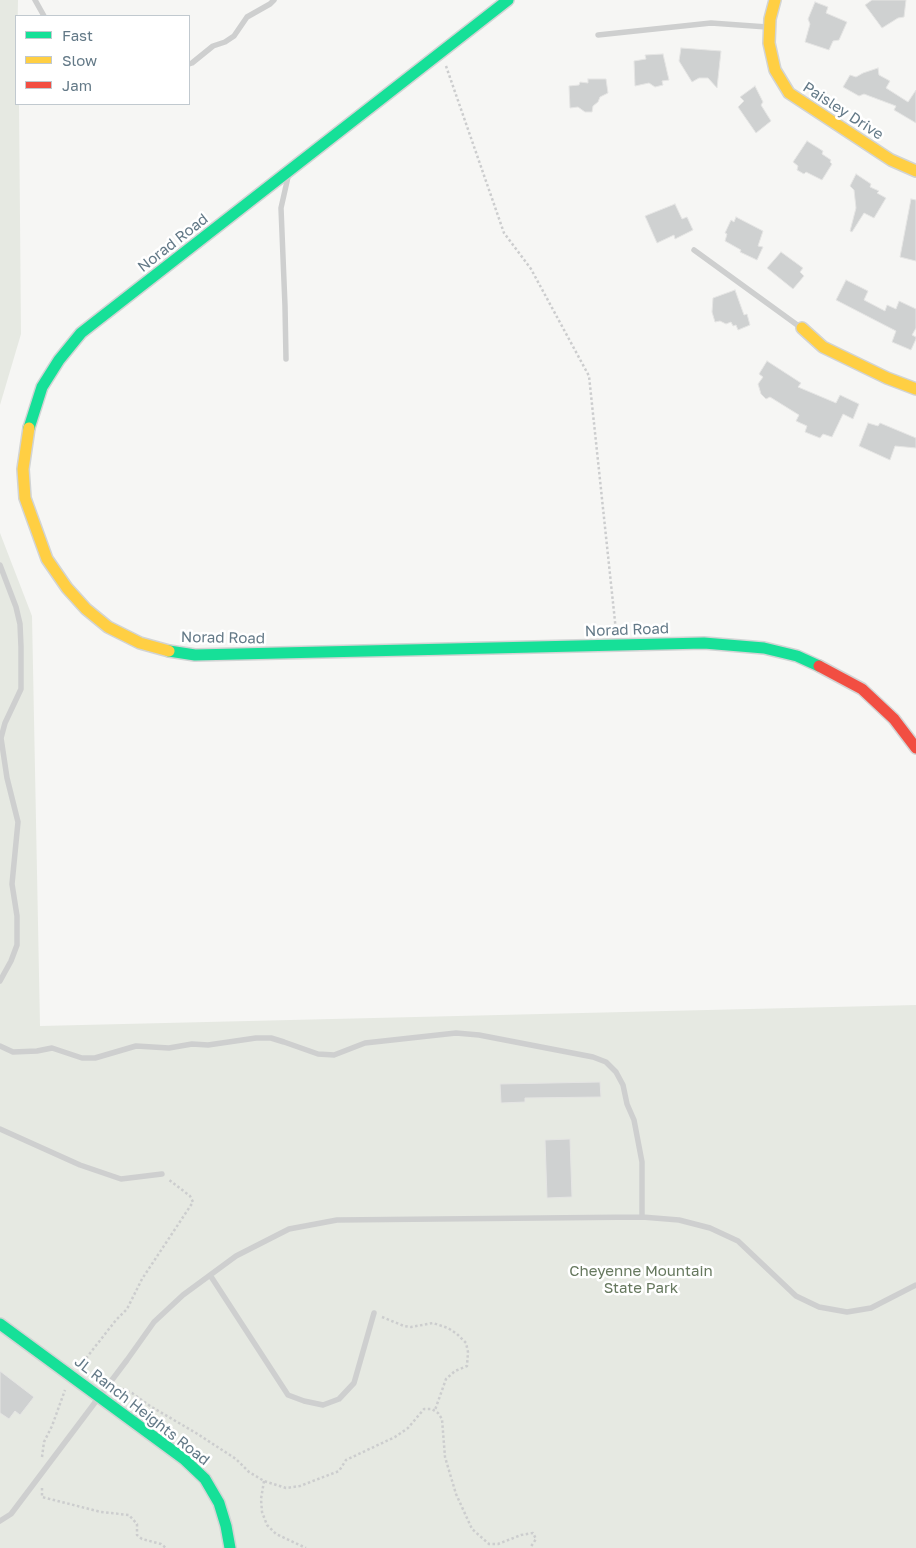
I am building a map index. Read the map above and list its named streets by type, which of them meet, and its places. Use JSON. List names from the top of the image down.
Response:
{
  "streets": {
    "street": ["Paisley Drive", "Norad Road", "JL Ranch Heights Road"]
  },
  "parks": ["Cheyenne Mountain State Park"],
  "legend": ["Fast", "Slow", "Jam"]
}
